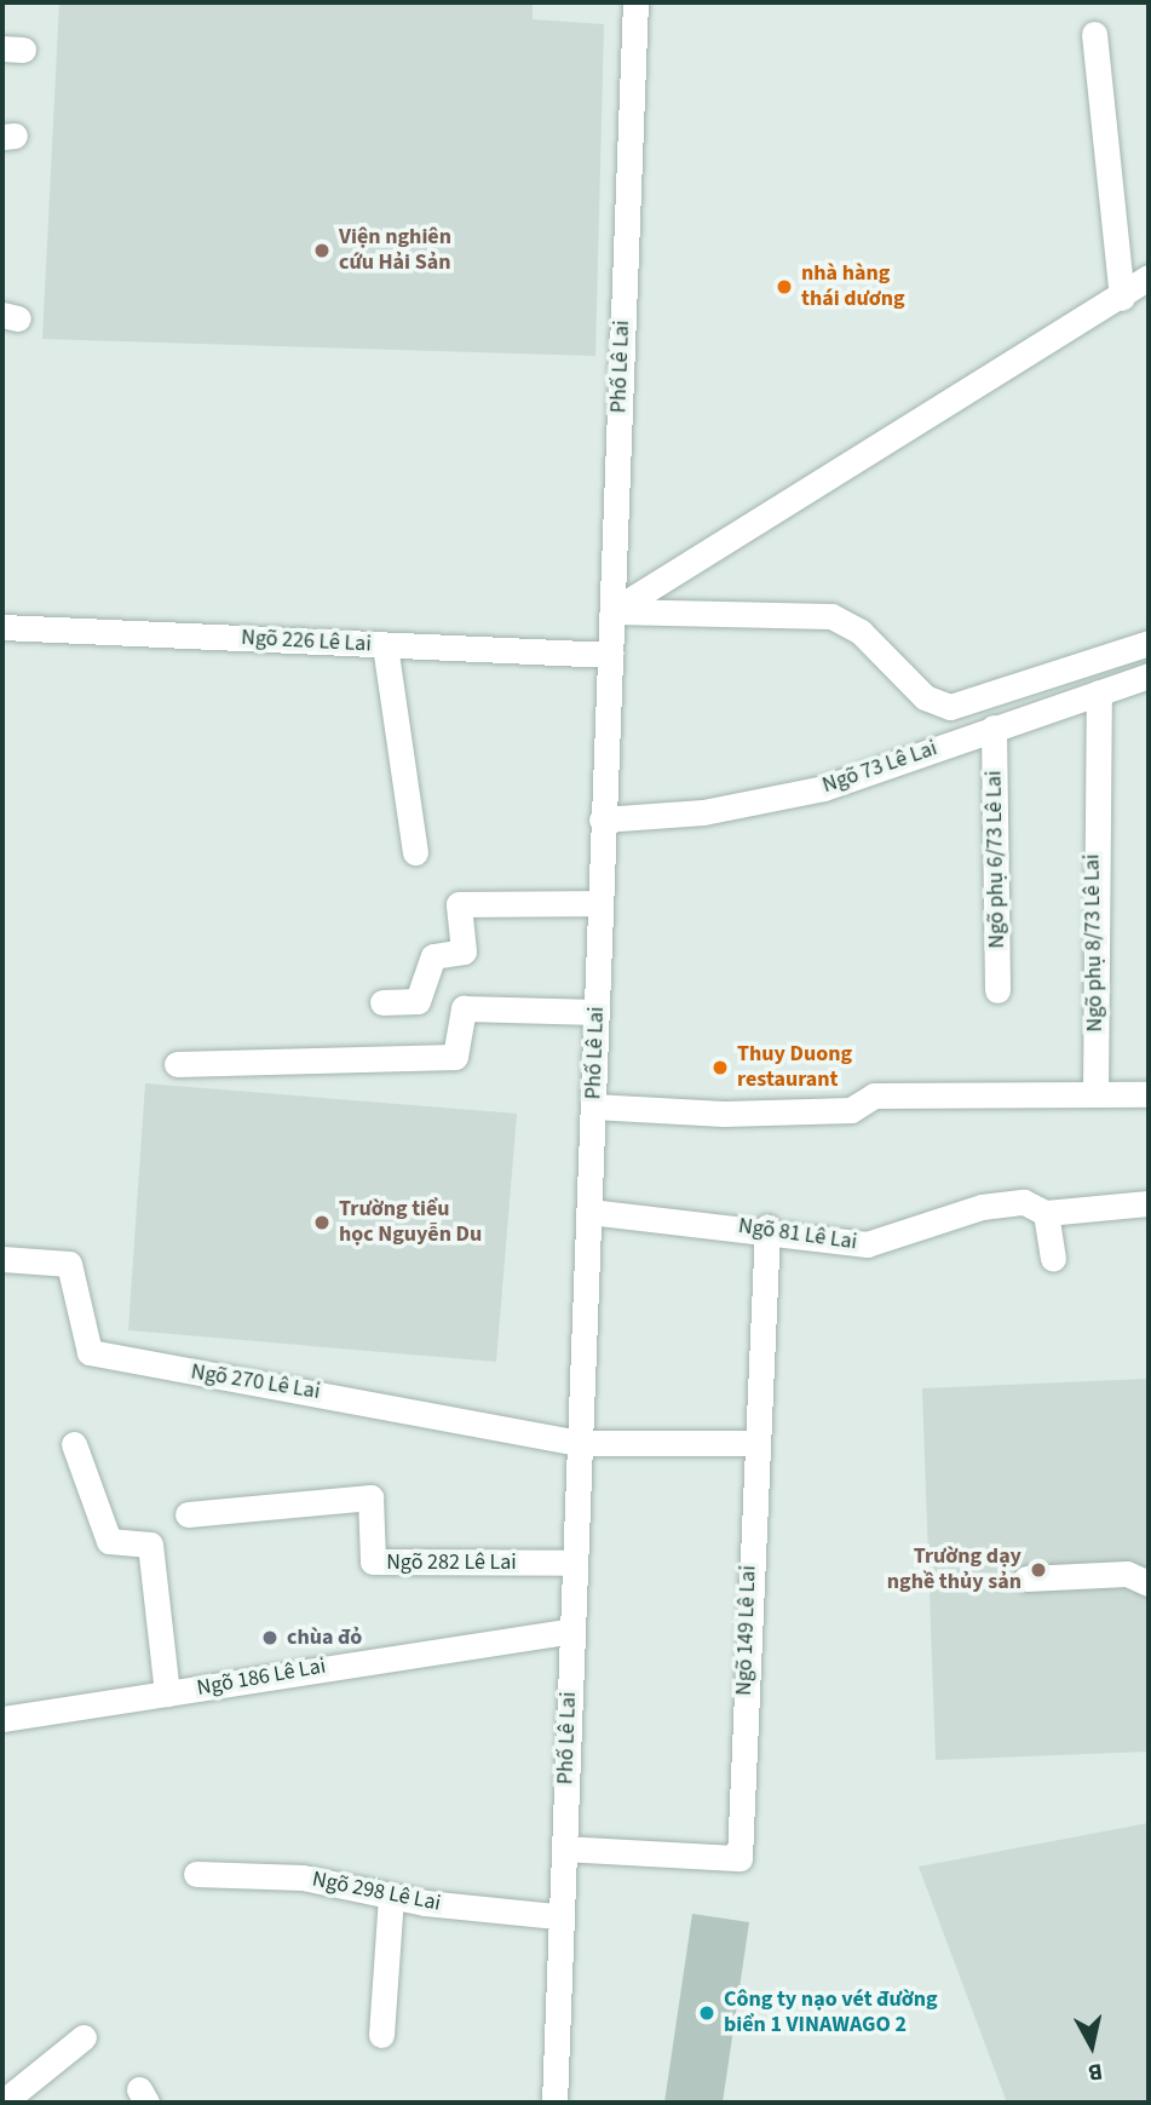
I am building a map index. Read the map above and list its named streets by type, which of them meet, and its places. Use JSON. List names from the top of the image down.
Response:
{
  "streets": {
    "street": [
      "Phố Lê Lai",
      "Ngõ 226 Lê Lai",
      "Ngõ 73 Lê Lai",
      "Ngõ phụ 6/73 Lê Lai",
      "Ngõ phụ 8/73 Lê Lai",
      "Ngõ 81 Lê Lai",
      "Ngõ 270 Lê Lai",
      "Ngõ 282 Lê Lai",
      "Ngõ 149 Lê Lai",
      "Ngõ 186 Lê Lai",
      "Ngõ 298 Lê Lai"
    ]
  },
  "crossings": [
    ["Phố Lê Lai", "Ngõ 226 Lê Lai"],
    ["Phố Lê Lai", "Ngõ 73 Lê Lai"],
    ["Phố Lê Lai", "Ngõ 81 Lê Lai"],
    ["Phố Lê Lai", "Ngõ 270 Lê Lai"],
    ["Phố Lê Lai", "Ngõ 282 Lê Lai"],
    ["Phố Lê Lai", "Ngõ 149 Lê Lai"],
    ["Phố Lê Lai", "Ngõ 186 Lê Lai"],
    ["Phố Lê Lai", "Ngõ 298 Lê Lai"],
    ["Ngõ 73 Lê Lai", "Ngõ phụ 6/73 Lê Lai"],
    ["Ngõ 73 Lê Lai", "Ngõ phụ 8/73 Lê Lai"],
    ["Ngõ 81 Lê Lai", "Ngõ 149 Lê Lai"]
  ],
  "places": [
    "Viện nghiên cứu Hải Sản",
    "nhà hàng thái dương",
    "Thuy Duong restaurant",
    "Trường tiểu học Nguyễn Du",
    "Trường dạy nghề thủy sản",
    "chùa đỏ",
    "Công ty nạo vét đường biển 1 VINAWAGO 2"
  ],
  "north": "bottom"
}
